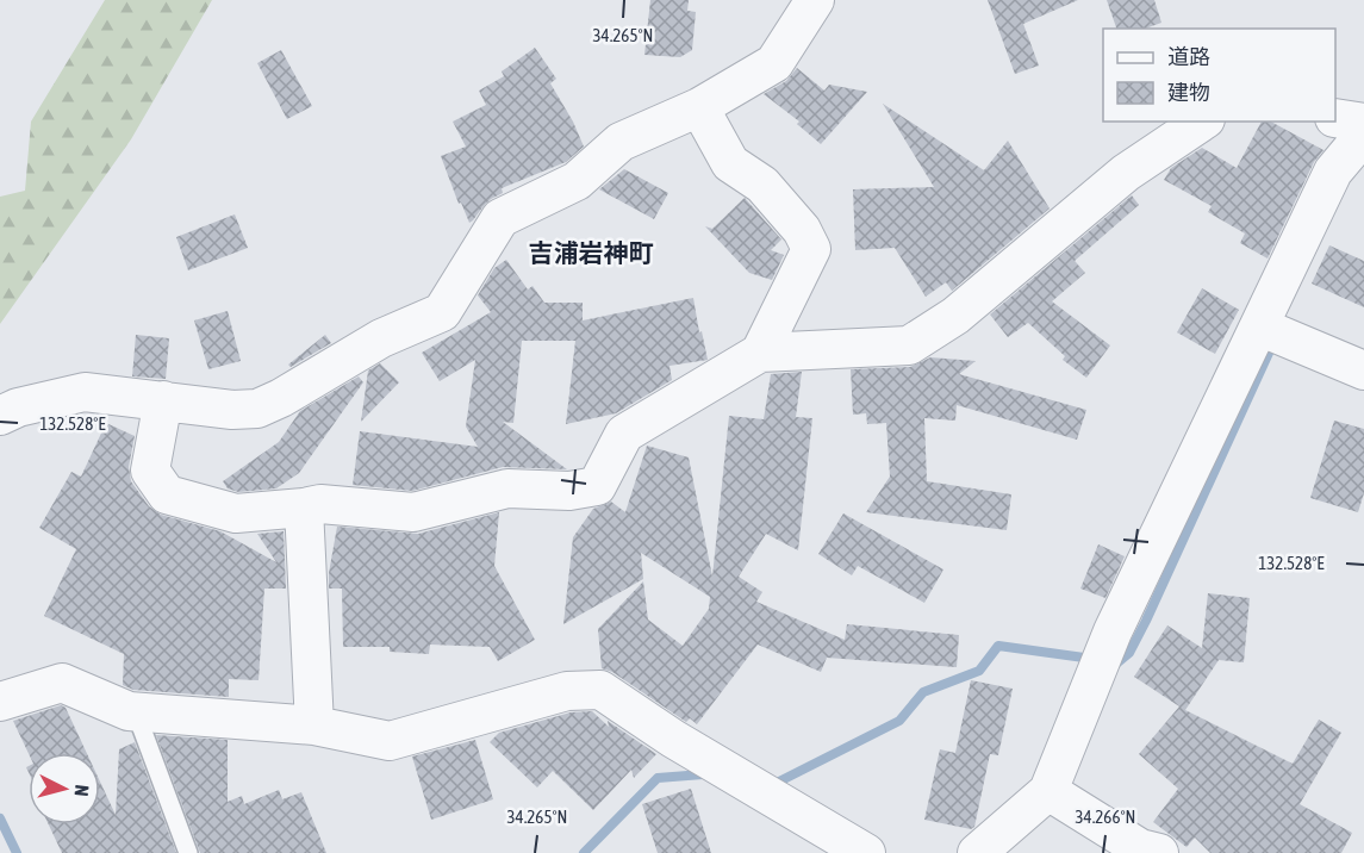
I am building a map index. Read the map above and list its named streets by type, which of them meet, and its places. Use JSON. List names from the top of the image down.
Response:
{
  "districts": ["吉浦岩神町"],
  "legend": ["道路", "建物"],
  "north": "right",
  "coordinates": ["34.265°N", "132.528°E", "34.266°N"]
}
